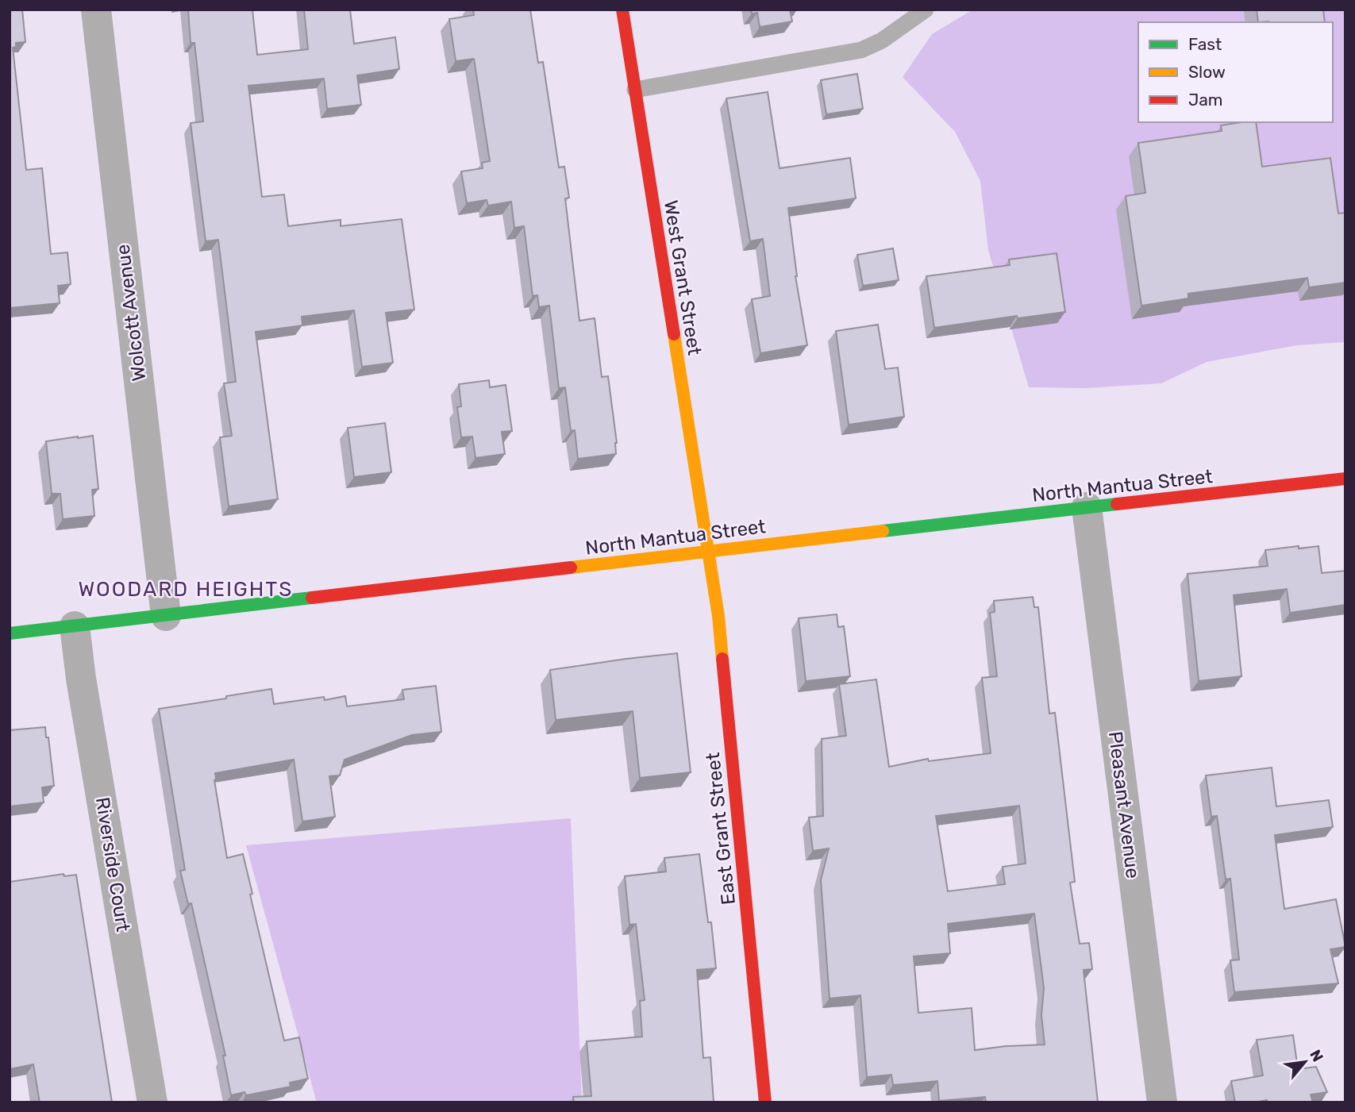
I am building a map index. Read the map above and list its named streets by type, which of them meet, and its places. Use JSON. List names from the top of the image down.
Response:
{
  "streets": {
    "main road": ["West Grant Street", "North Mantua Street", "East Grant Street"],
    "street": ["Wolcott Avenue", "Pleasant Avenue", "Riverside Court"]
  },
  "crossings": [
    ["West Grant Street", "North Mantua Street"],
    ["West Grant Street", "East Grant Street"],
    ["Wolcott Avenue", "North Mantua Street"],
    ["North Mantua Street", "Pleasant Avenue"],
    ["North Mantua Street", "East Grant Street"],
    ["North Mantua Street", "Riverside Court"]
  ],
  "districts": ["WOODARD HEIGHTS"],
  "legend": ["Fast", "Slow", "Jam"],
  "north": "top right"
}
